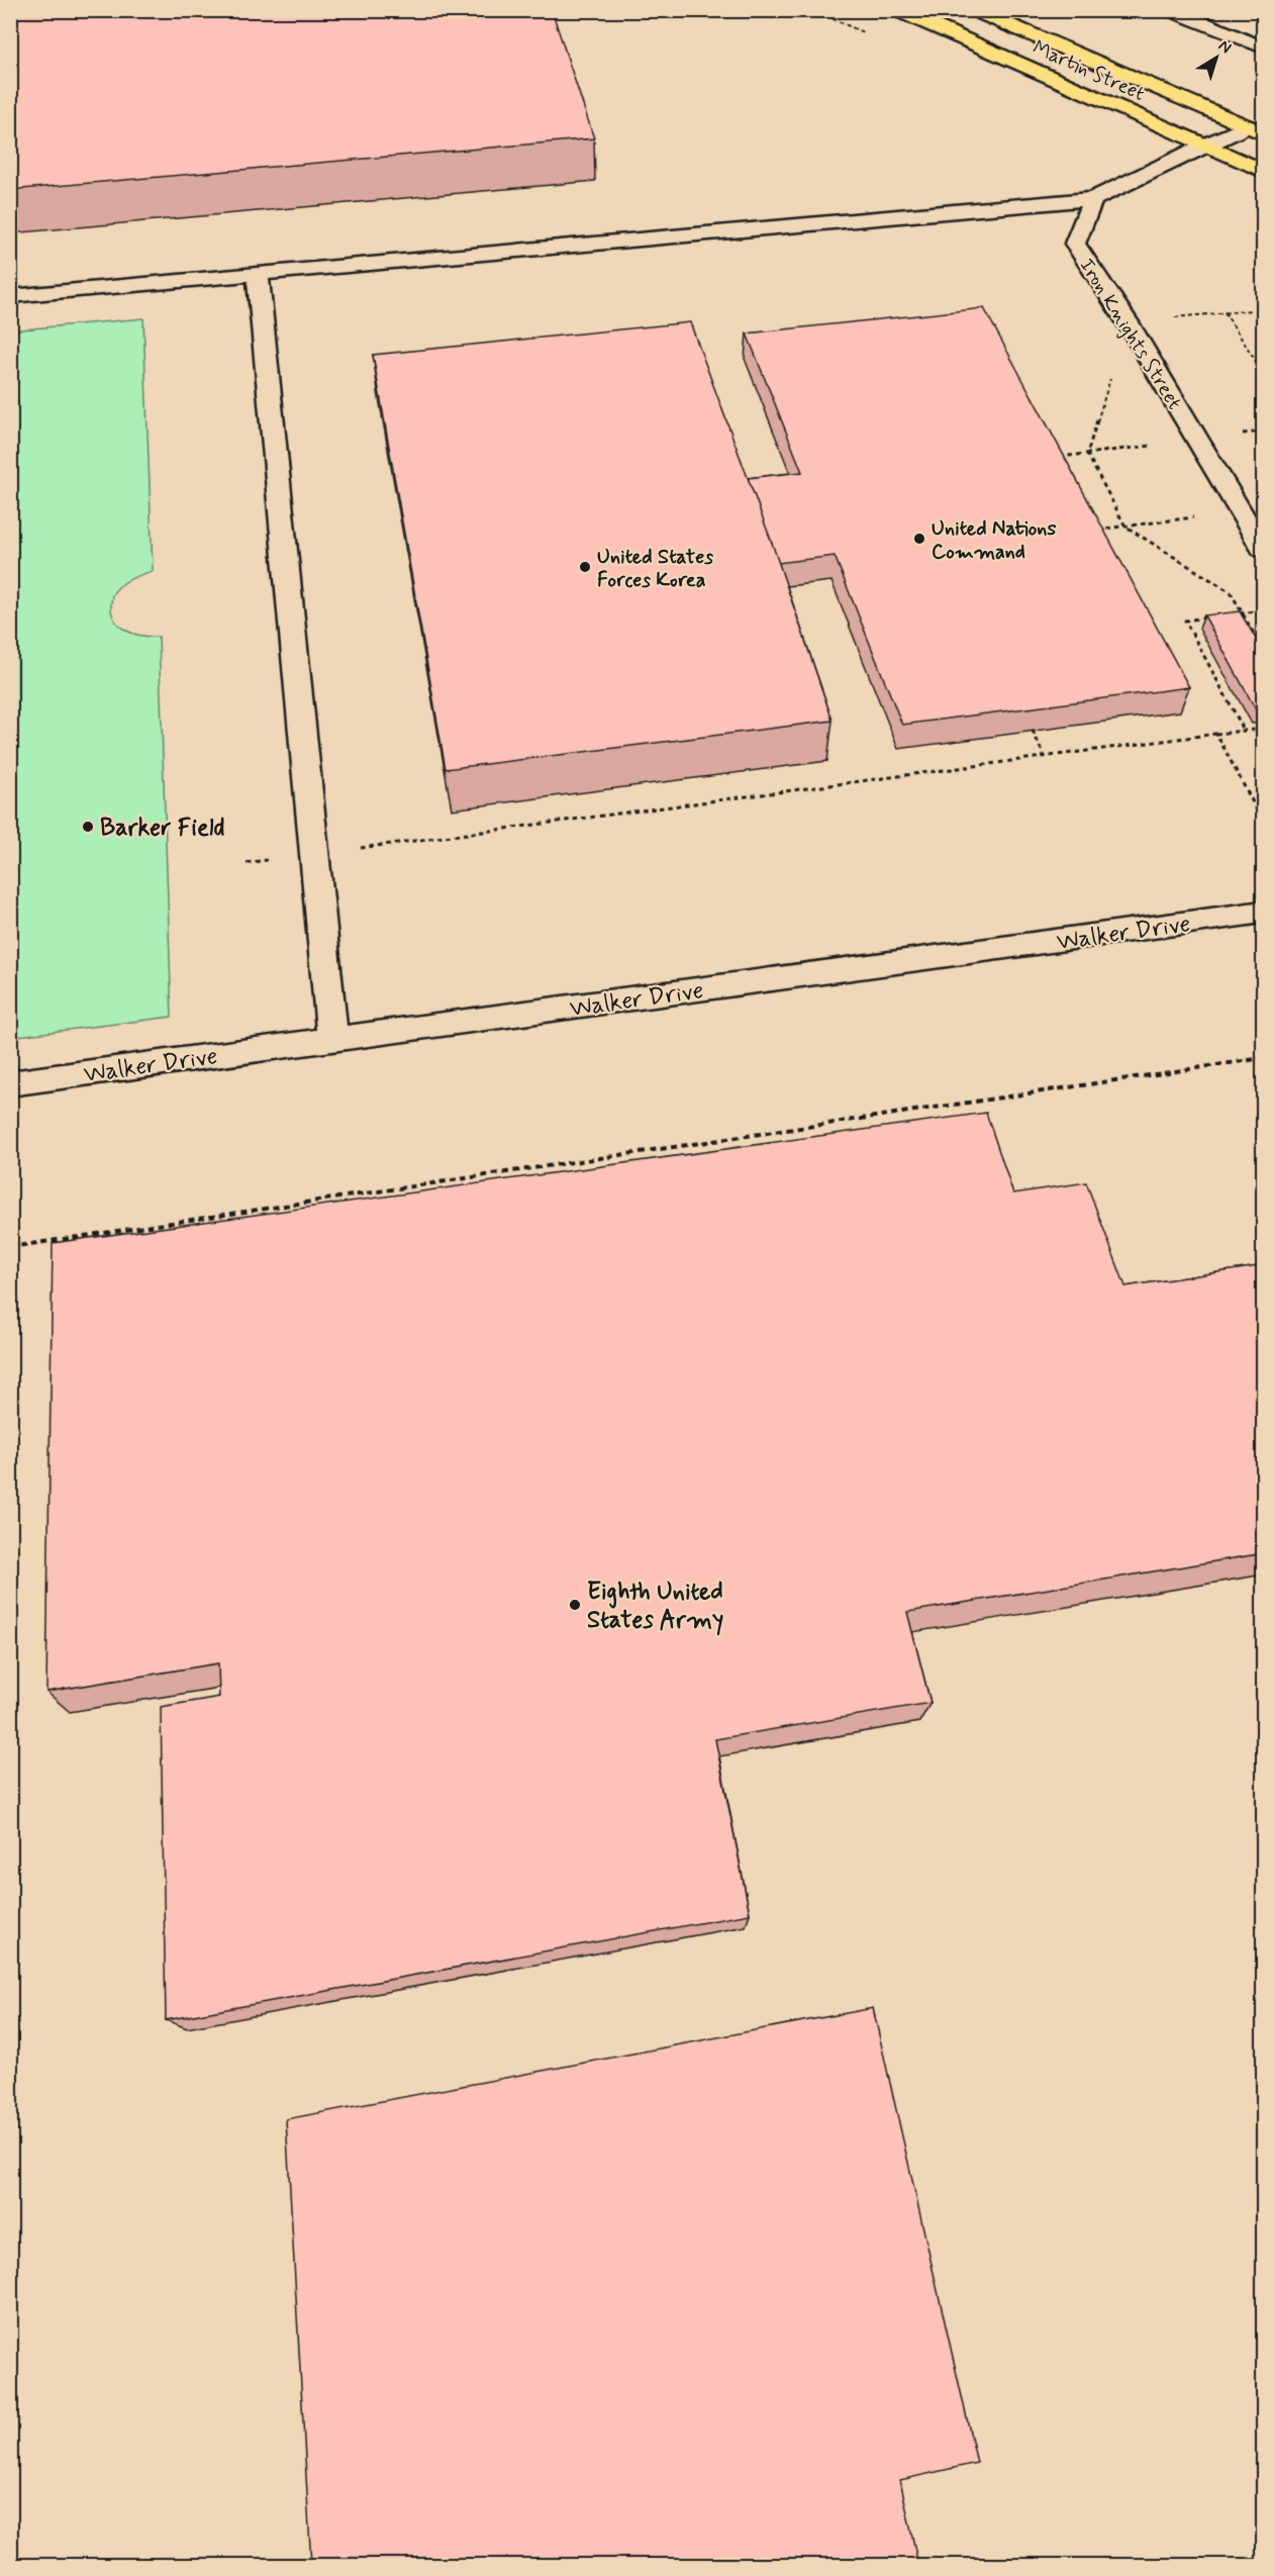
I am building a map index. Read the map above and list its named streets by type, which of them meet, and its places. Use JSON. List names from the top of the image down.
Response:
{
  "streets": {
    "main road": ["Martin Street"],
    "street": ["Iron Knights Street", "Walker Drive"]
  },
  "places": [
    "United Nations Command",
    "United States Forces Korea",
    "Barker Field",
    "Eighth United States Army"
  ],
  "north": "top right"
}
